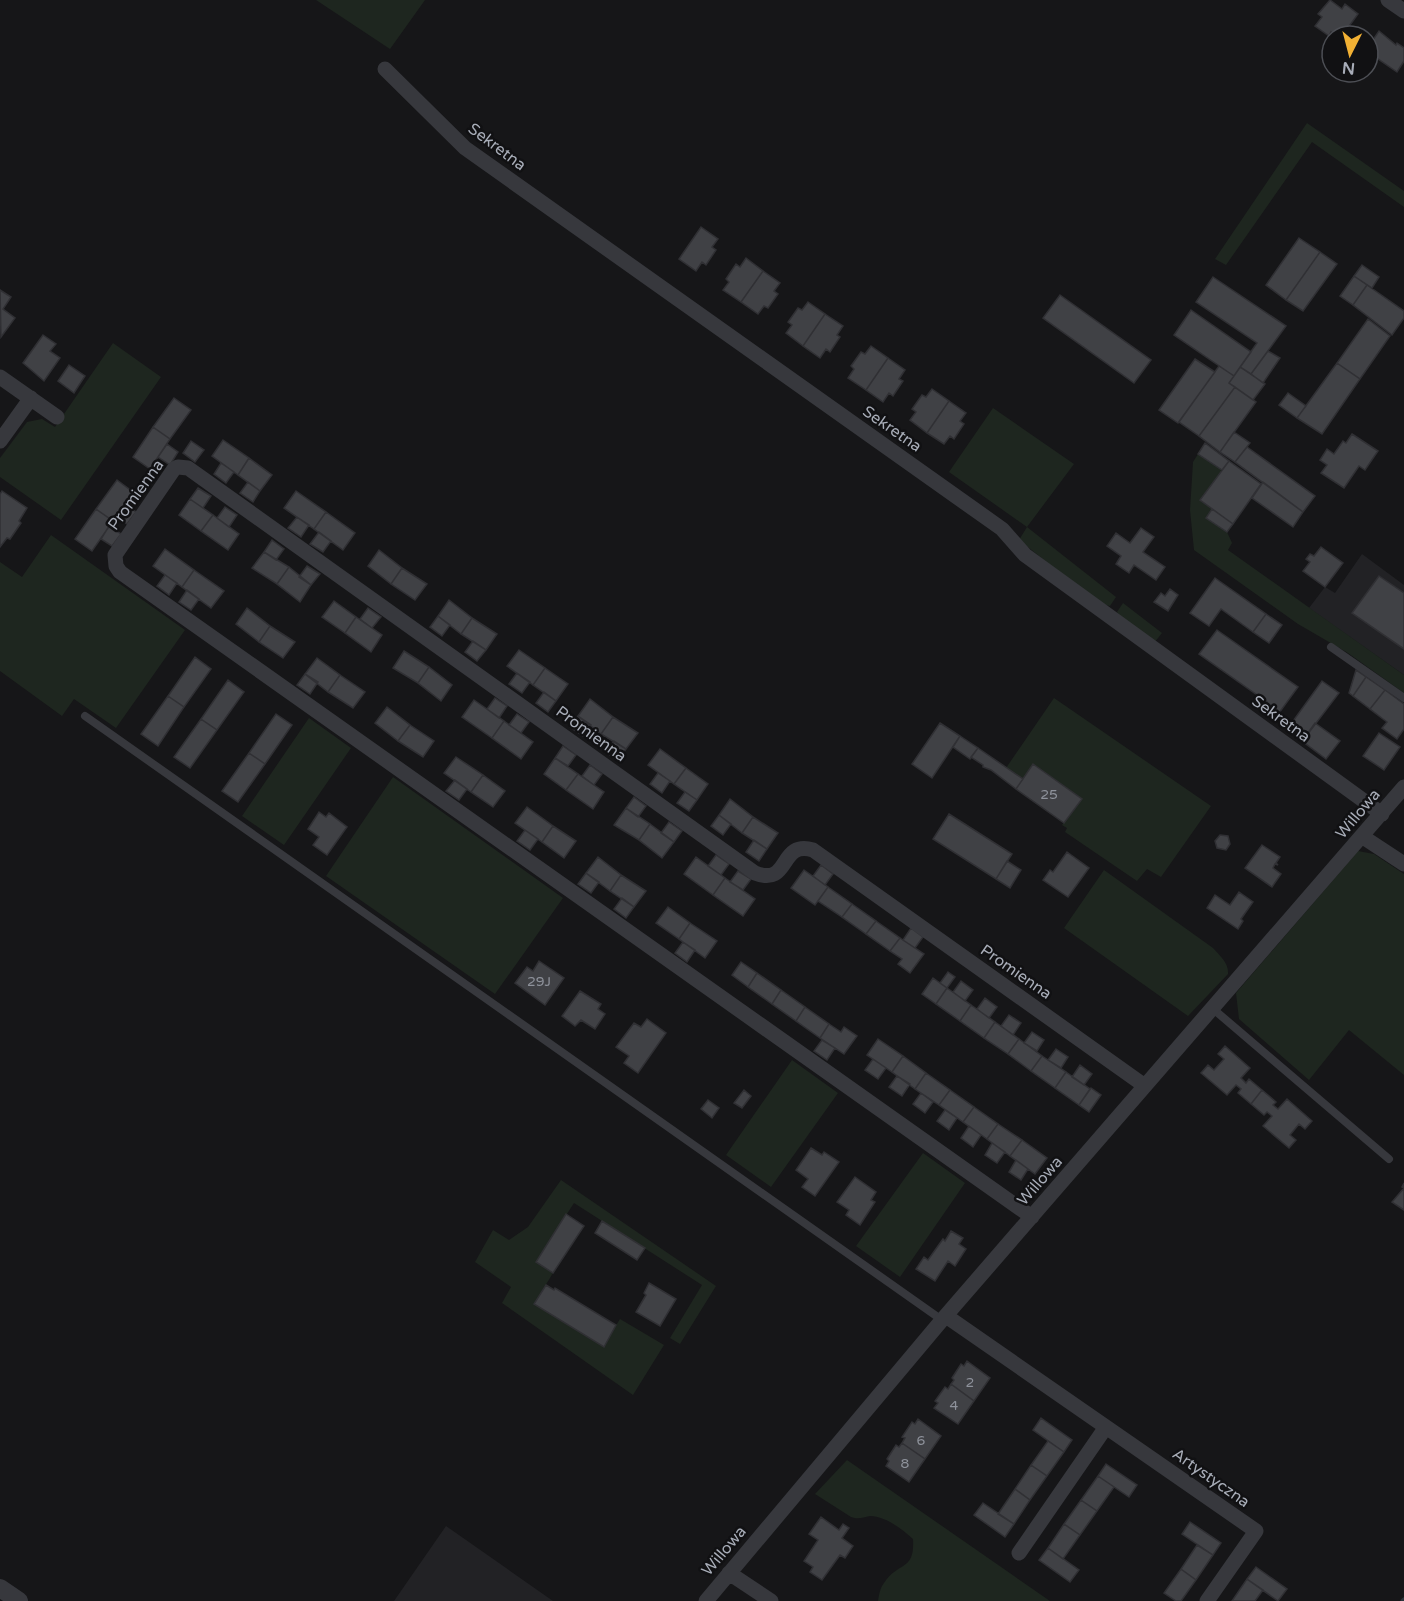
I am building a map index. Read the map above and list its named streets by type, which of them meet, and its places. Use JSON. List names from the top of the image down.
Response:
{
  "streets": {
    "street": [
      "Sekretna",
      "Promienna",
      "Willowa",
      "Artystyczna"
    ]
  },
  "crossings": [
    ["Sekretna", "Willowa"],
    ["Promienna", "Willowa"],
    ["Willowa", "Artystyczna"]
  ],
  "house_numbers": [
    "25",
    "29J",
    "2",
    "4",
    "6",
    "8"
  ],
  "north": "bottom"
}
